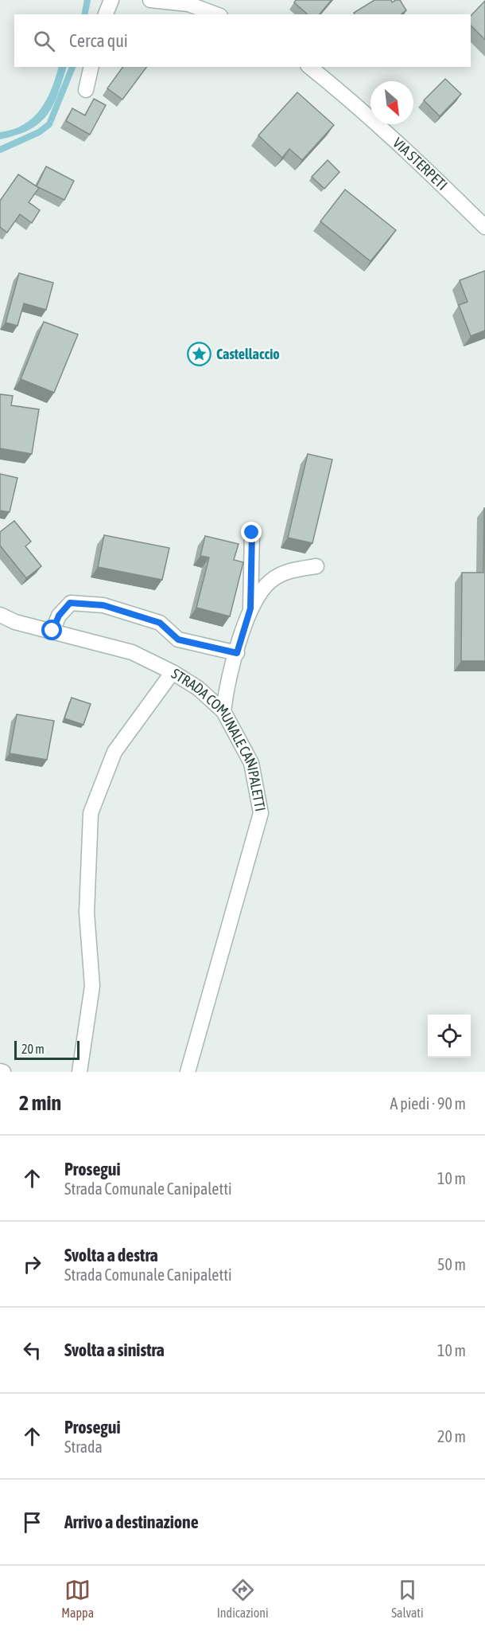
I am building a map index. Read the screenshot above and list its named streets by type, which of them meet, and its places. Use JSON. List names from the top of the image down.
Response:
{
  "streets": {
    "street": ["VIA STERPETI", "STRADA COMUNALE CANIPALETTI"]
  },
  "places": {
    "place": ["Castellaccio"]
  },
  "scale_bar": "20 m",
  "north": "bottom right",
  "page": {
    "search": "Cerca qui",
    "scale": "20 m",
    "heading": ["2 min", "A piedi · 90 m"],
    "list": [
      ["Prosegui", "Strada Comunale Canipaletti", "10 m"],
      ["Svolta a destra", "Strada Comunale Canipaletti", "50 m"],
      ["Svolta a sinistra", "10 m"],
      ["Prosegui", "Strada", "20 m"],
      "Arrivo a destinazione"
    ],
    "nav": ["Mappa", "Indicazioni", "Salvati"]
  }
}
